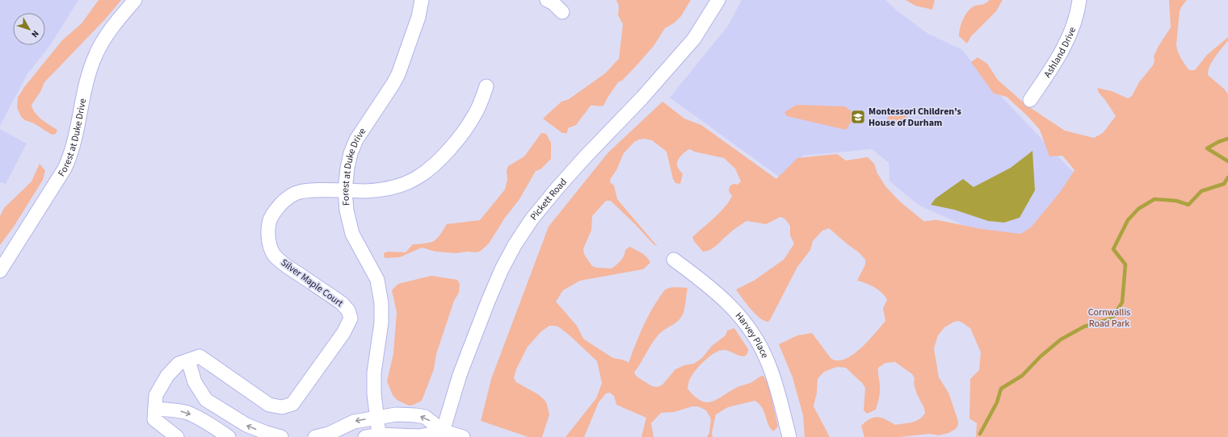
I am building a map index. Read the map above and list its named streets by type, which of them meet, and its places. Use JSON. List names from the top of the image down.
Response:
{
  "streets": {
    "street": [
      "Ashland Drive",
      "Forest at Duke Drive",
      "Pickett Road",
      "Silver Maple Court",
      "Harvey Place"
    ]
  },
  "crossings": [
    ["Forest at Duke Drive", "Silver Maple Court"]
  ],
  "parks": ["Cornwallis Road Park"],
  "places": {
    "school or university": ["Montessori Children's House of Durham"]
  },
  "north": "bottom right"
}
